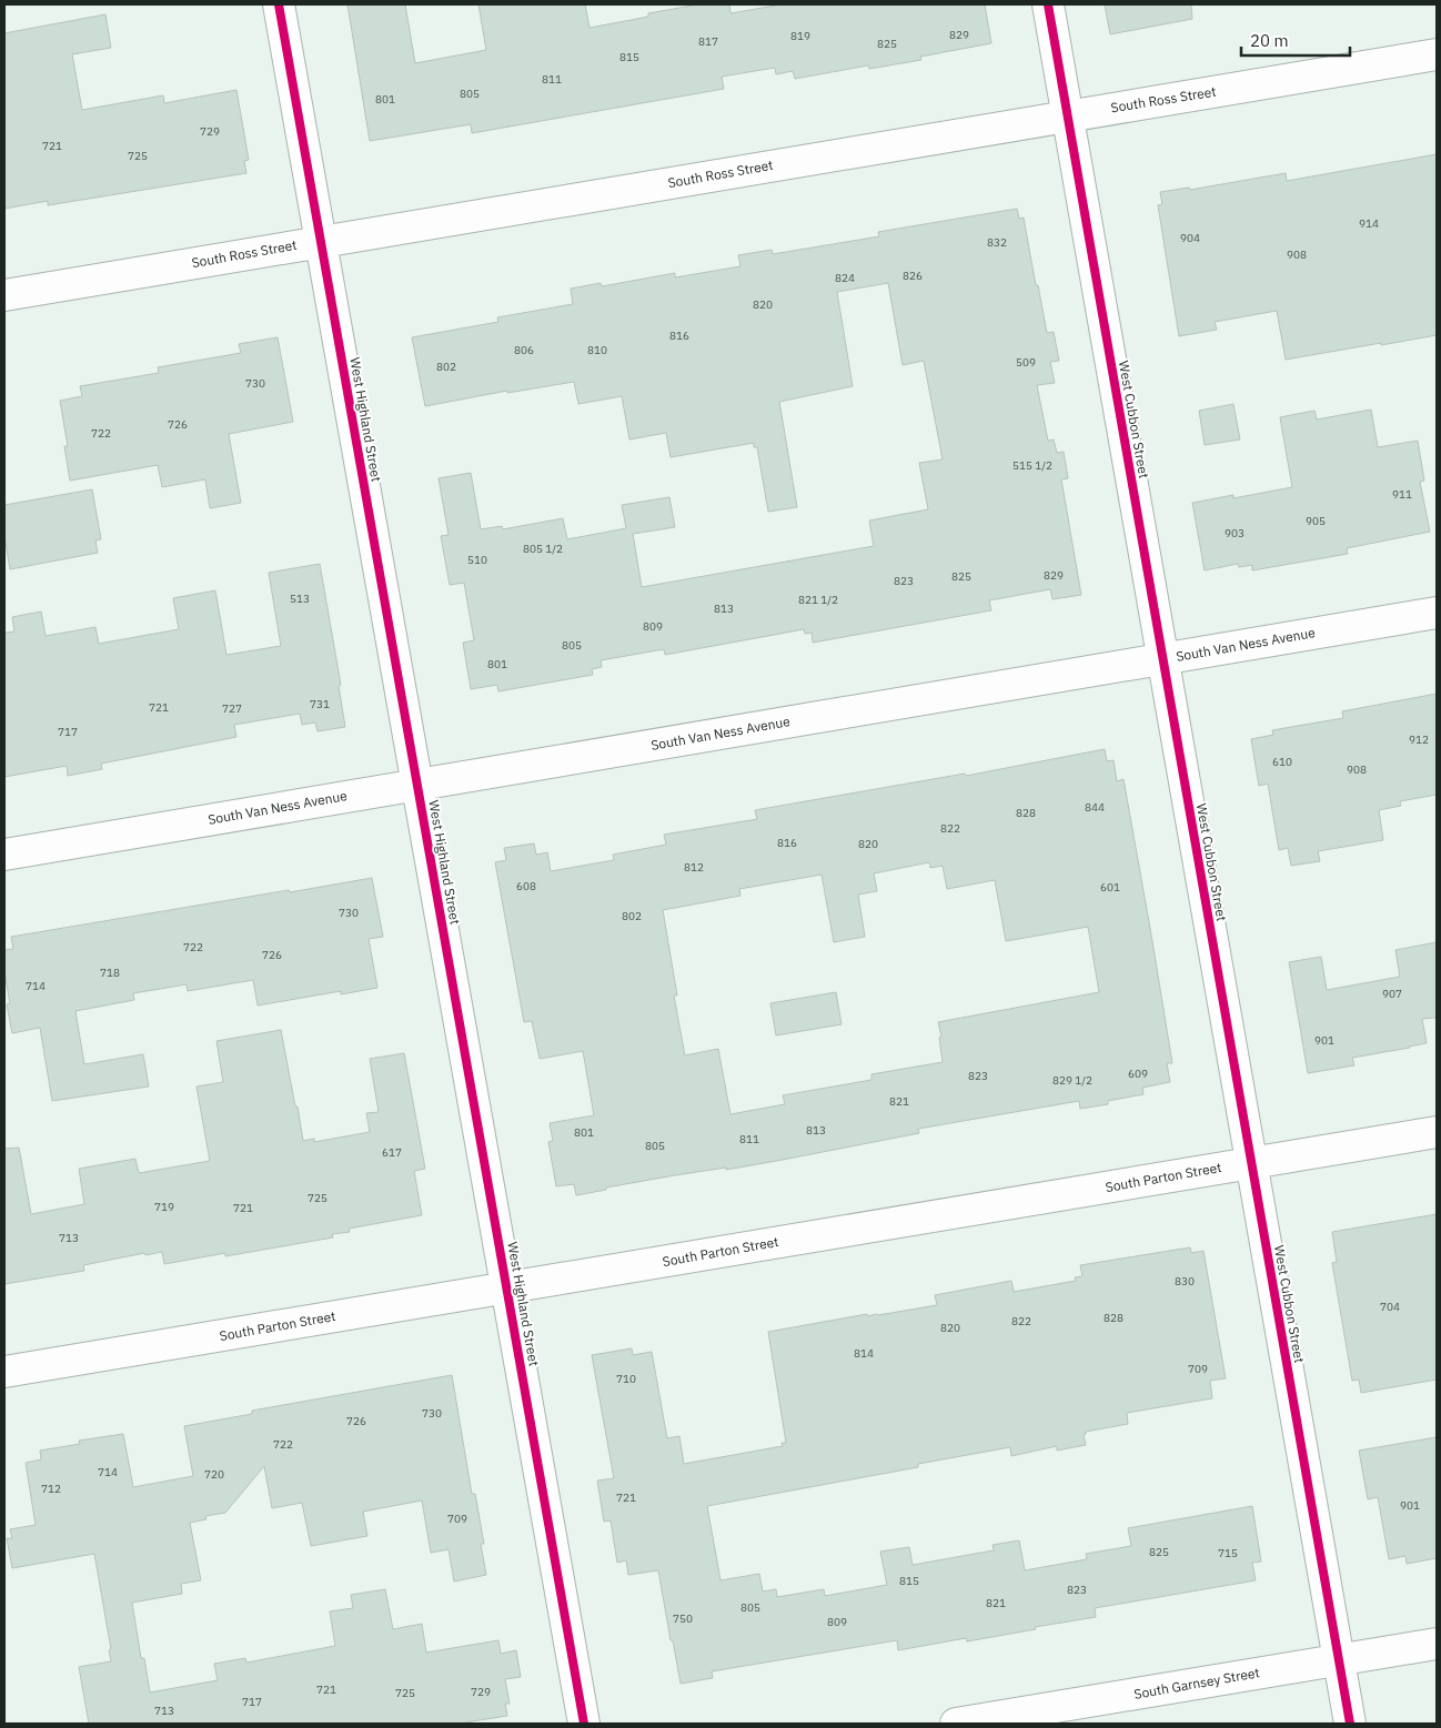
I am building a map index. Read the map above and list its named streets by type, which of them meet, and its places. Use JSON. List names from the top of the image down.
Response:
{
  "streets": {
    "street": [
      "South Ross Street",
      "West Highland Street",
      "West Cubbon Street",
      "South Van Ness Avenue",
      "South Parton Street",
      "South Garnsey Street"
    ]
  },
  "crossings": [
    ["South Ross Street", "West Highland Street"],
    ["South Ross Street", "West Cubbon Street"],
    ["West Highland Street", "South Van Ness Avenue"],
    ["West Highland Street", "South Parton Street"],
    ["West Cubbon Street", "South Van Ness Avenue"],
    ["West Cubbon Street", "South Parton Street"],
    ["West Cubbon Street", "South Garnsey Street"]
  ],
  "house_numbers": [
    "829",
    "819",
    "817",
    "825",
    "815",
    "811",
    "805",
    "801",
    "729",
    "721",
    "725",
    "914",
    "904",
    "832",
    "908",
    "826",
    "824",
    "820",
    "816",
    "806",
    "810",
    "509",
    "802",
    "730",
    "726",
    "722",
    "515 1/2",
    "911",
    "905",
    "903",
    "805 1/2",
    "510",
    "829",
    "825",
    "823",
    "513",
    "821 1/2",
    "813",
    "809",
    "805",
    "801",
    "731",
    "721",
    "727",
    "717",
    "912",
    "610",
    "908",
    "844",
    "828",
    "822",
    "816",
    "820",
    "812",
    "608",
    "601",
    "730",
    "802",
    "722",
    "726",
    "718",
    "714",
    "907",
    "901",
    "609",
    "823",
    "829 1/2",
    "821",
    "813",
    "801",
    "811",
    "805",
    "617",
    "725",
    "719",
    "721",
    "713",
    "830",
    "704",
    "828",
    "822",
    "820",
    "814",
    "709",
    "710",
    "730",
    "726",
    "722",
    "714",
    "720",
    "712",
    "721",
    "901",
    "709",
    "825",
    "715",
    "815",
    "823",
    "821",
    "805",
    "750",
    "809",
    "721",
    "729",
    "725",
    "717",
    "713"
  ],
  "scale_bar": "20 m"
}
